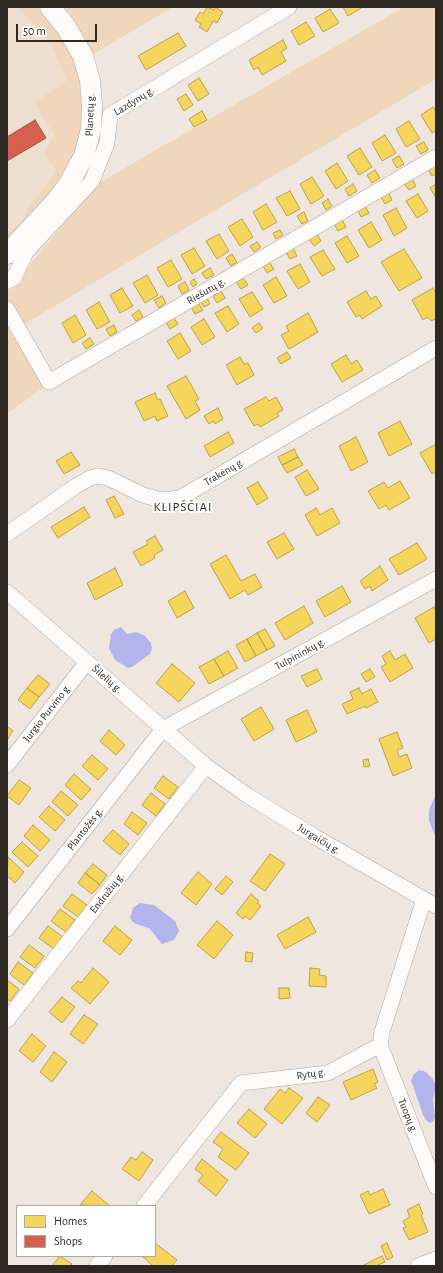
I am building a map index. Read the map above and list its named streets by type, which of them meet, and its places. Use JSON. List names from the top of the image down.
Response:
{
  "streets": {
    "main road": ["Planetų g."],
    "street": [
      "Lazdynų g.",
      "Riešutų g.",
      "Trakėnų g.",
      "Tulpininkų g.",
      "Šilelių g.",
      "Jurgio Purvino g.",
      "Plantožės g.",
      "Jurgaičių g.",
      "Endružių g.",
      "Rytų g.",
      "Tuopų g."
    ]
  },
  "crossings": [
    ["Tulpininkų g.", "Šilelių g."],
    ["Tulpininkų g.", "Plantožės g."],
    ["Šilelių g.", "Jurgio Purvino g."],
    ["Šilelių g.", "Plantožės g."],
    ["Šilelių g.", "Jurgaičių g."],
    ["Šilelių g.", "Endružių g."],
    ["Jurgaičių g.", "Endružių g."],
    ["Rytų g.", "Tuopų g."]
  ],
  "districts": ["KLIPŠČIAI"],
  "legend": ["Homes", "Shops"],
  "scale_bar": "50 m"
}
